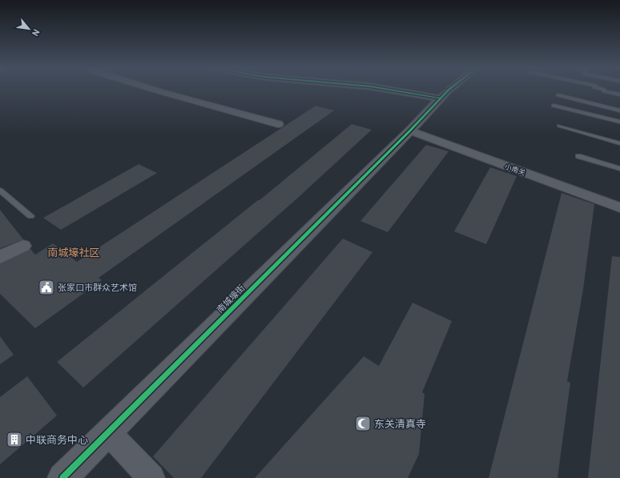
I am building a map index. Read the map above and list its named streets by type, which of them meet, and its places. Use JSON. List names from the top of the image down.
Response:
{
  "streets": {
    "street": ["小南关", "南城壕街"]
  },
  "crossings": [
    ["小南关", "南城壕街"]
  ],
  "districts": ["南城壕社区"],
  "places": {
    "public building": ["张家口市群众艺术馆"],
    "mosque": ["东关清真寺"],
    "building": ["中联商务中心"]
  },
  "north": "bottom right"
}
